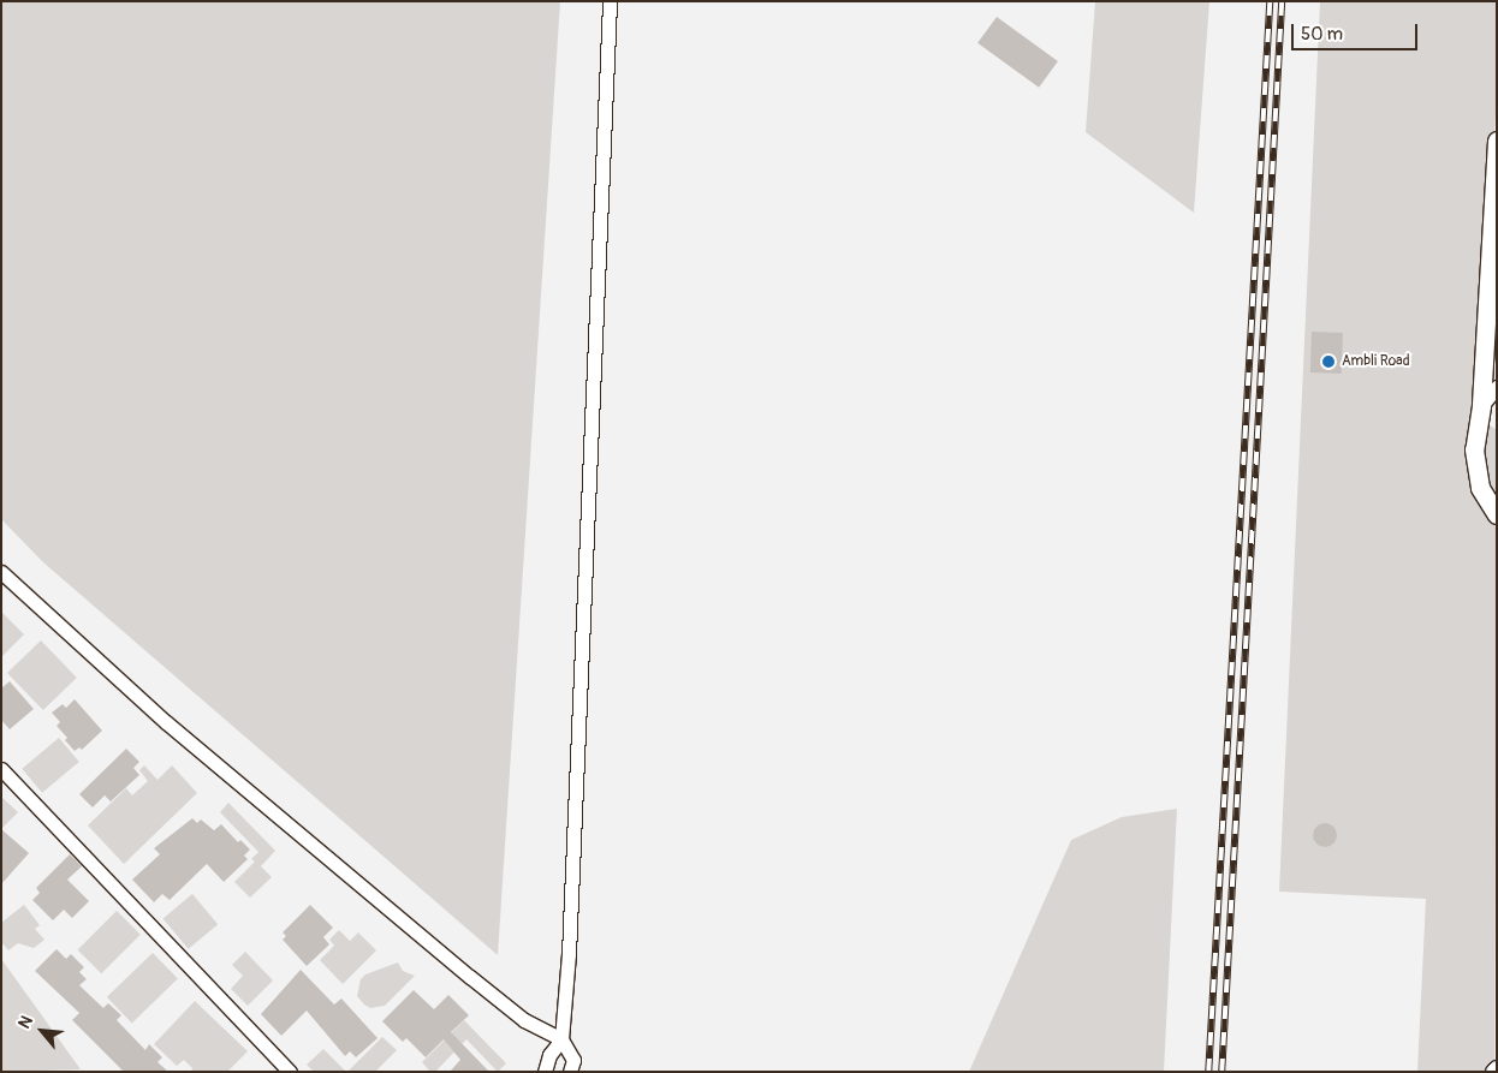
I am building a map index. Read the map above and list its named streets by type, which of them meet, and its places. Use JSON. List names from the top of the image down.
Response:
{
  "places": ["Ambli Road"],
  "scale_bar": "50 m",
  "north": "top left"
}
